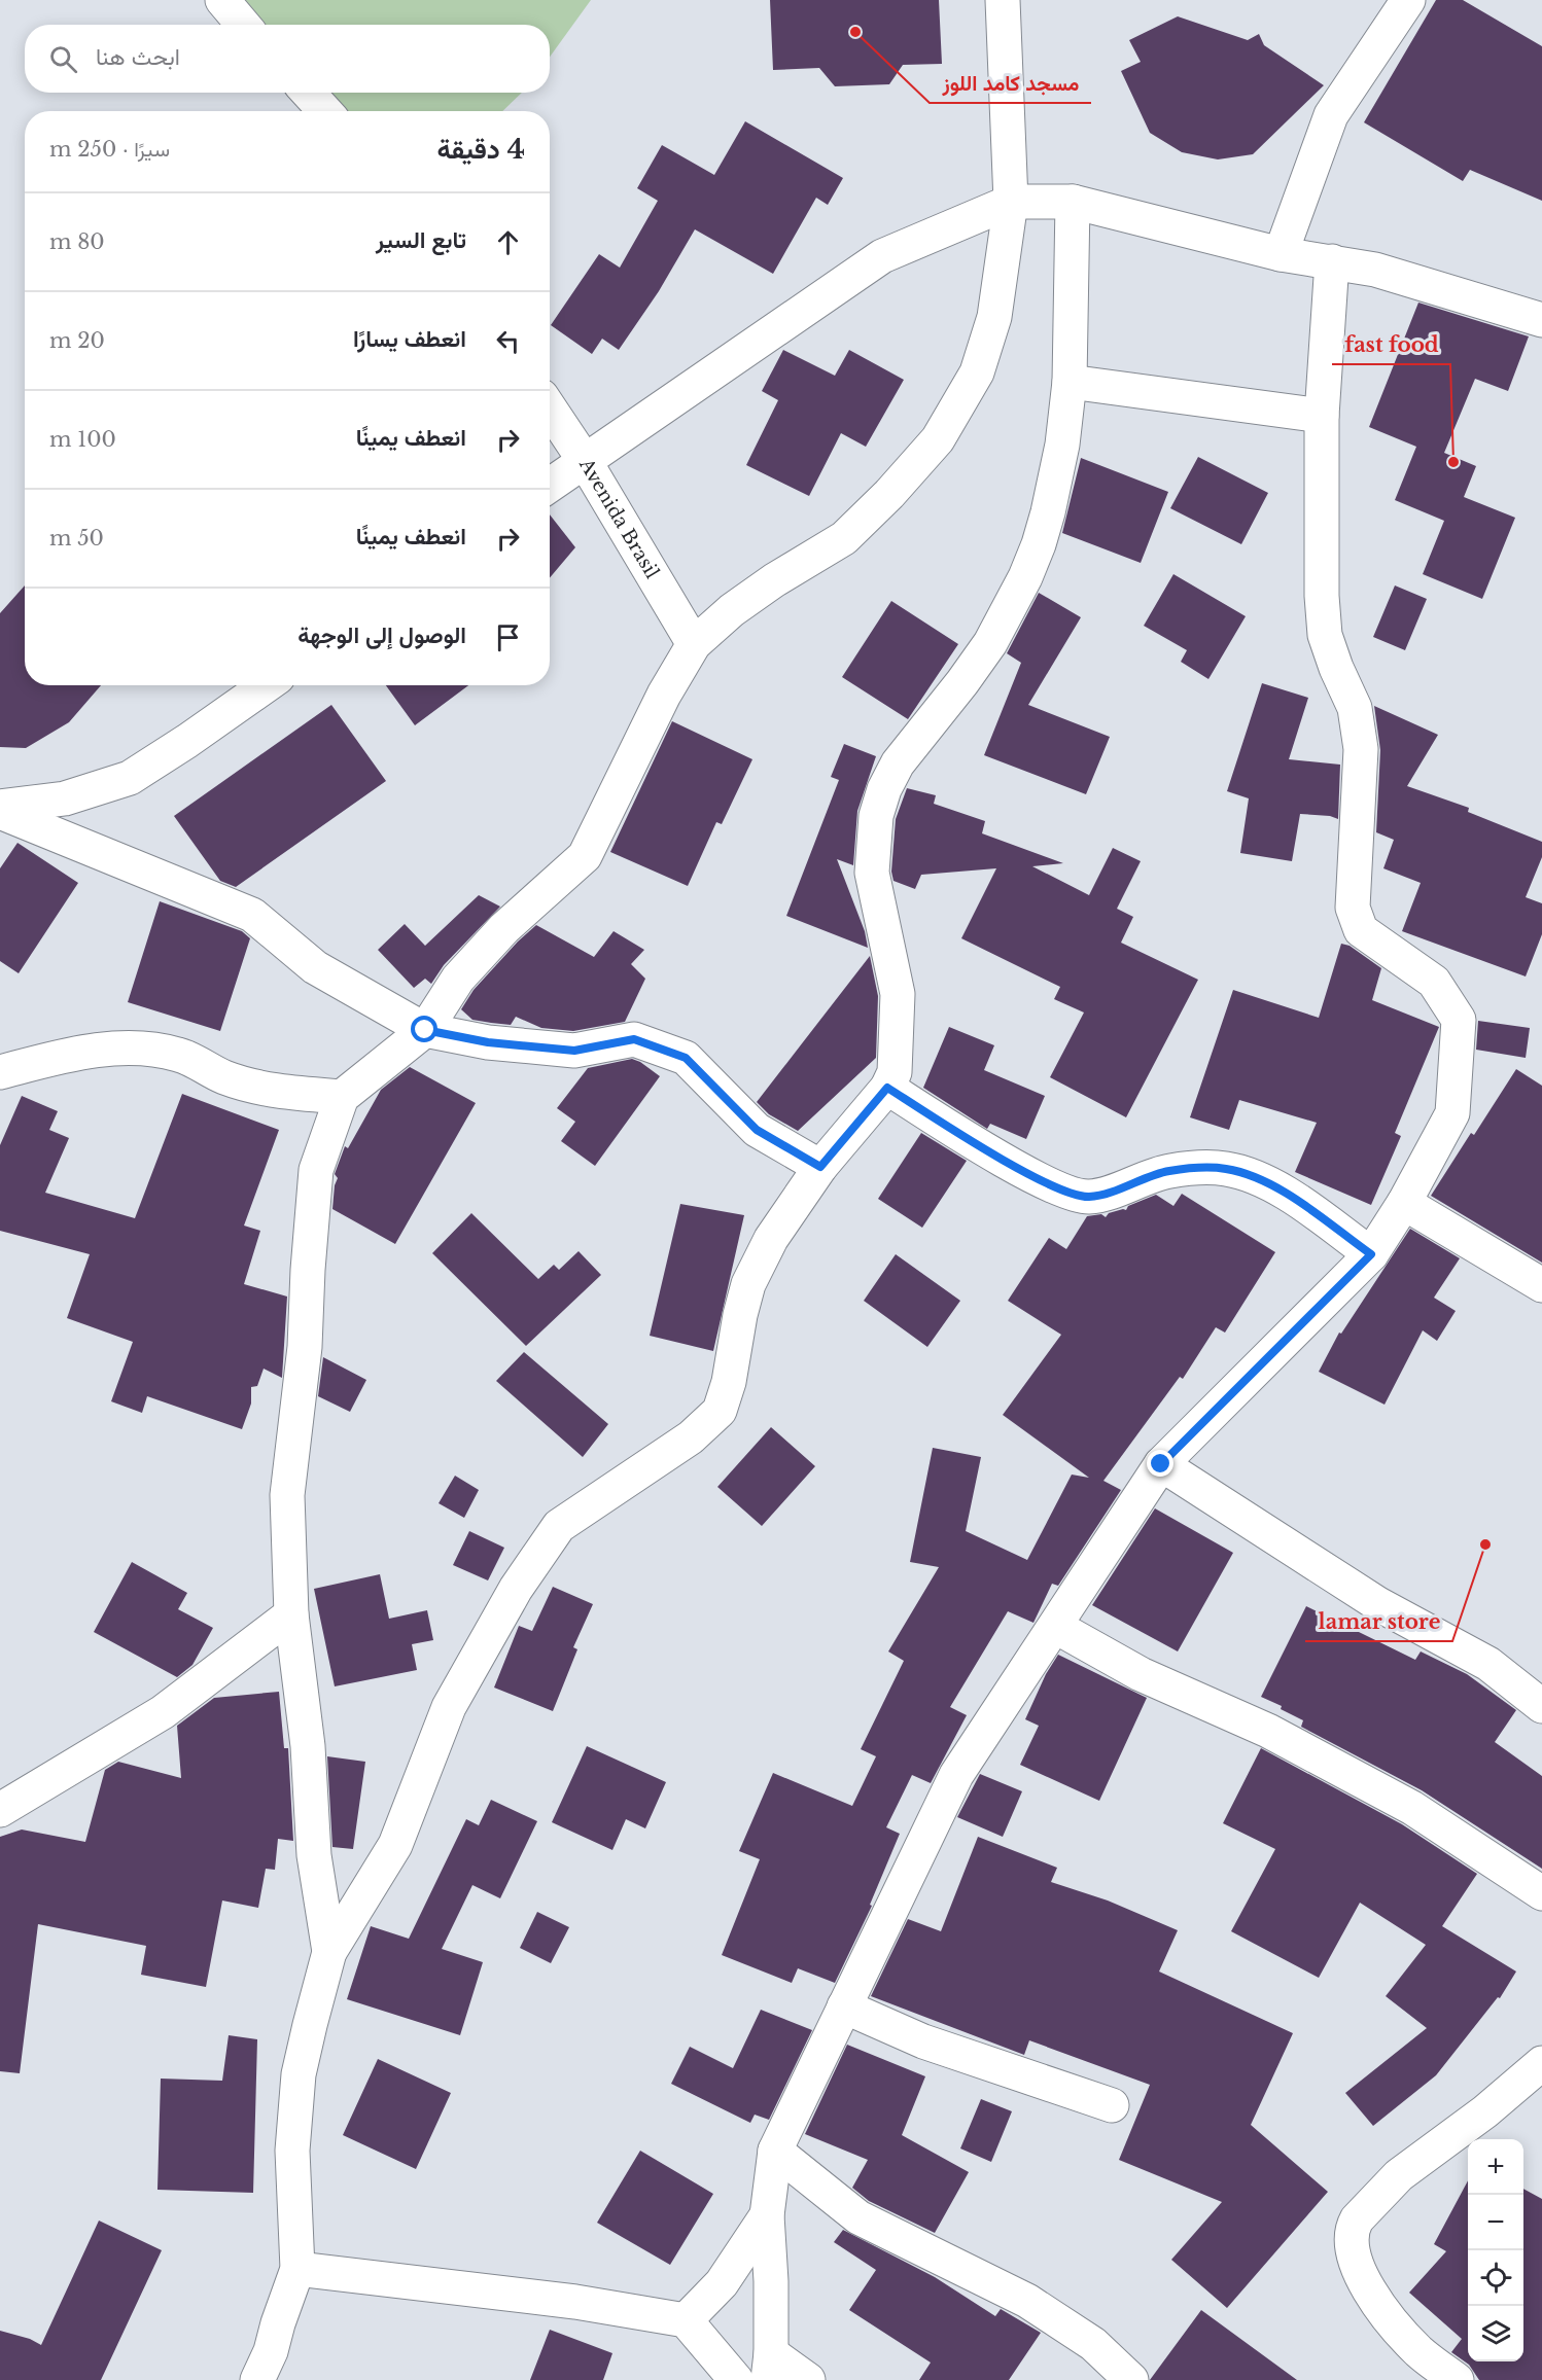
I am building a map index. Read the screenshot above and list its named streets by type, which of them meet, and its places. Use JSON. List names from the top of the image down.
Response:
{
  "streets": {
    "street": ["Avenida Brasil"]
  },
  "places": ["مسجد كامد اللوز", "fast food", "lamar store"],
  "page": {
    "search": "ابحث هنا",
    "heading": ["4 دقيقة", "سيرًا · 250 m"],
    "list": [
      ["تابع السير", "80 m"],
      ["انعطف يسارًا", "20 m"],
      ["انعطف يمينًا", "100 m"],
      ["انعطف يمينًا", "50 m"],
      "الوصول إلى الوجهة"
    ],
    "map_buttons": ["+", "−"]
  }
}
